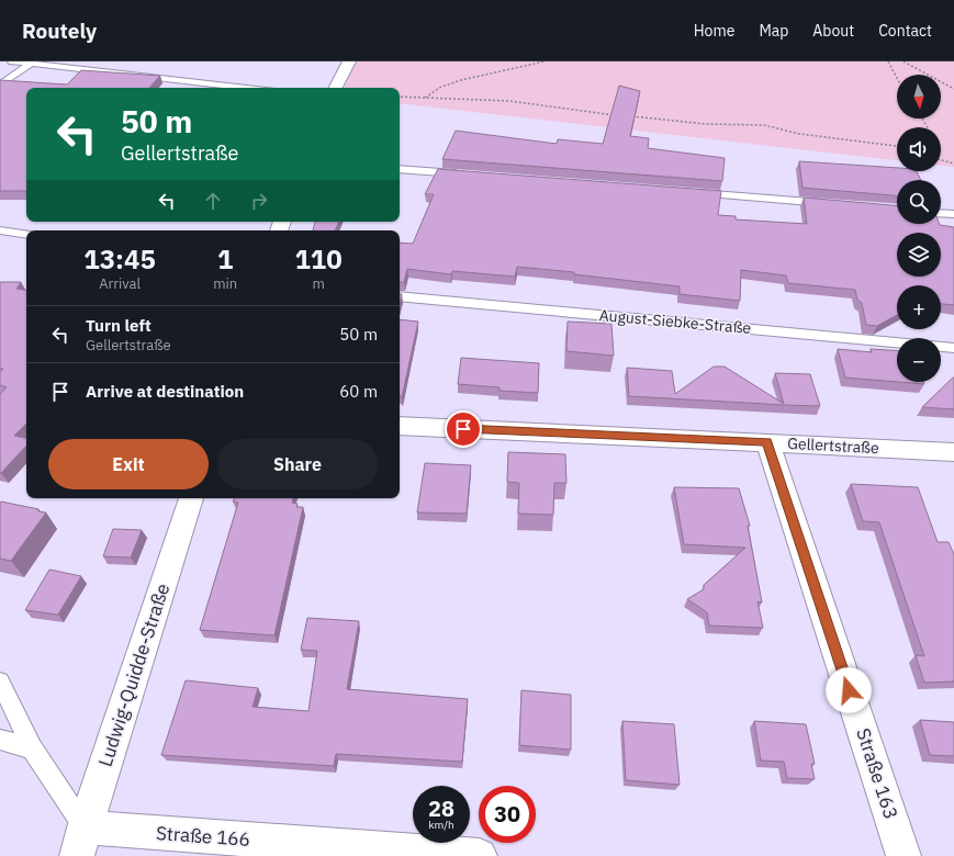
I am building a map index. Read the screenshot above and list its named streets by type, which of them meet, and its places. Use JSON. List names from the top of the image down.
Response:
{
  "streets": {
    "street": [
      "Gellertstraße",
      "Ludwig-Quidde-Straße",
      "Straße 163",
      "Straße 166"
    ],
    "lane": ["August-Siebke-Straße"]
  },
  "crossings": [
    ["Gellertstraße", "Straße 163"],
    ["Ludwig-Quidde-Straße", "Straße 166"]
  ],
  "north": "bottom",
  "page": {
    "header": "Routely",
    "nav": [
      "Home",
      "Map",
      "About",
      "Contact"
    ],
    "map_buttons": ["+", "−"],
    "turn": ["50 m", "Gellertstraße"],
    "eta": [
      "13:45",
      "Arrival",
      "1",
      "min",
      "110",
      "m"
    ],
    "list": [
      {
        "name": "Turn left",
        "note": "Gellertstraße",
        "value": "50 m"
      },
      {
        "name": "Arrive at destination",
        "value": "60 m"
      }
    ],
    "buttons": ["Exit", "Share"],
    "speed": "28 km/h",
    "limit": "30"
  }
}
